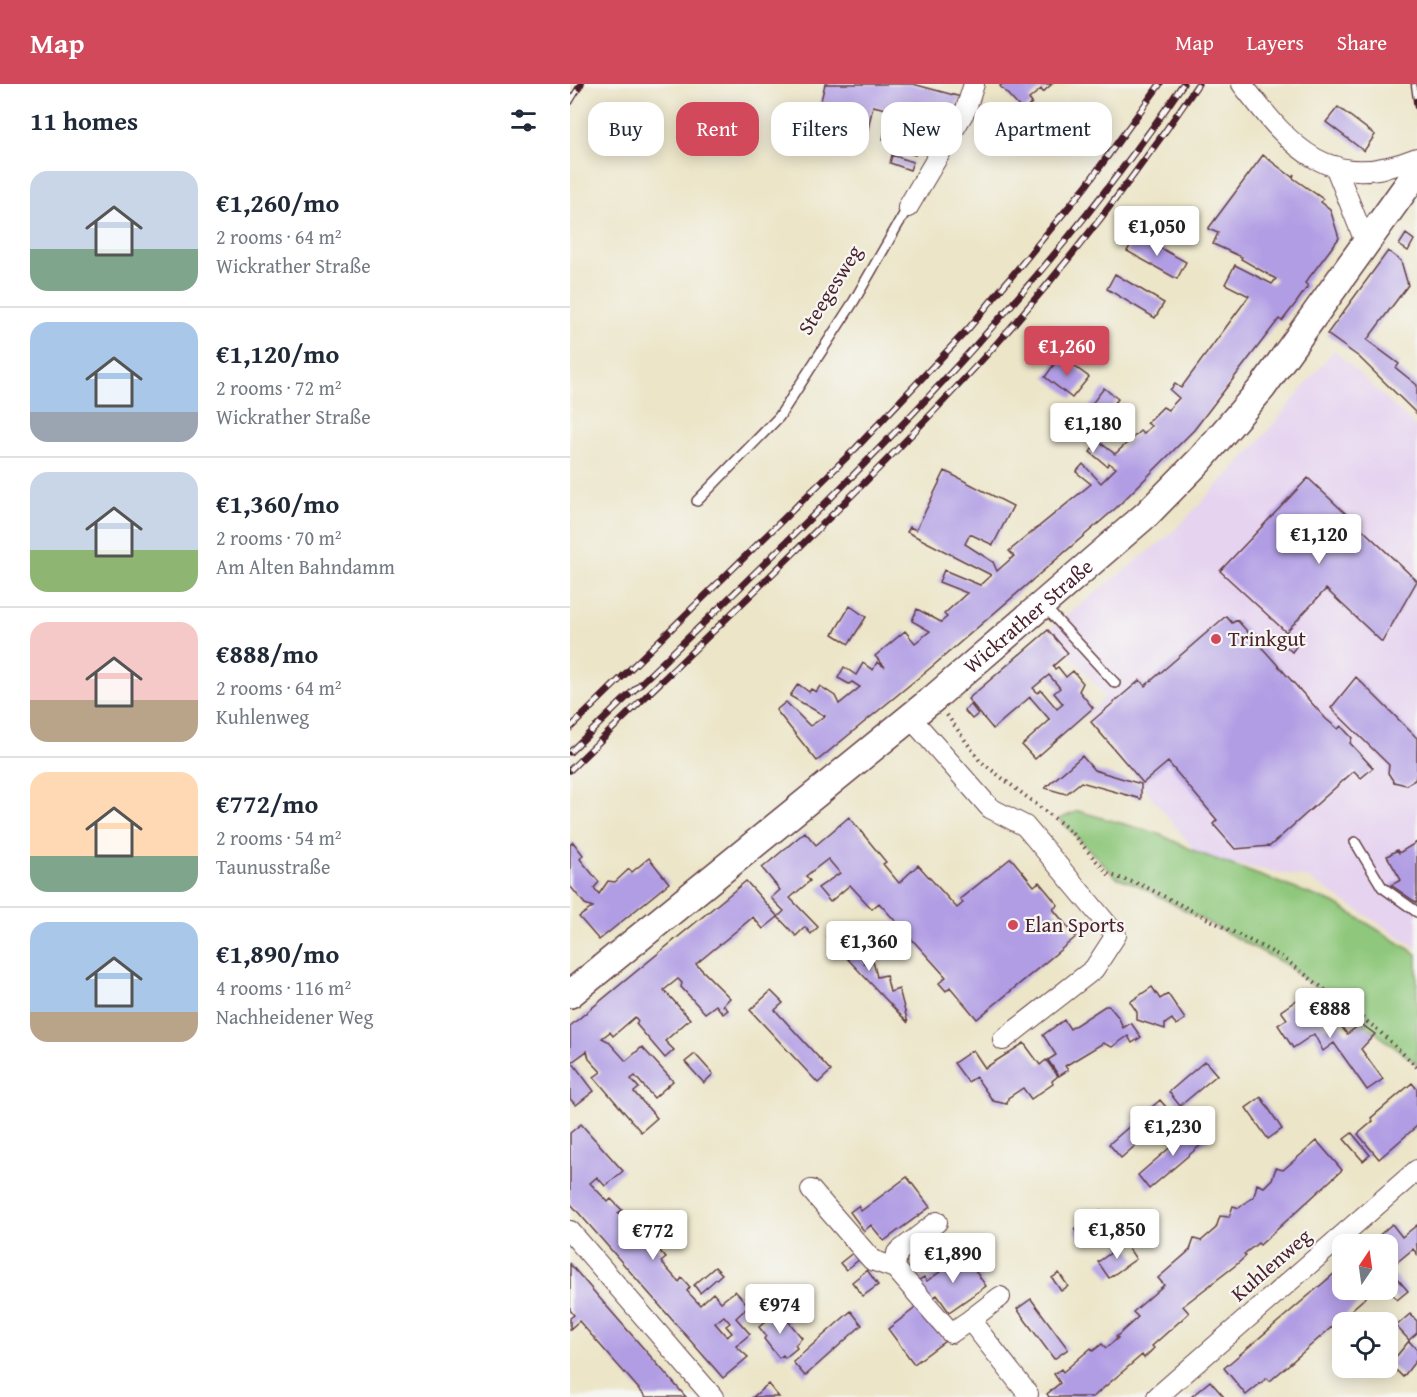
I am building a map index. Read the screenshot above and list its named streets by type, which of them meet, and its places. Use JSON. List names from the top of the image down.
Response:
{
  "streets": {
    "main road": ["Wickrather Straße"],
    "street": ["Steegesweg", "Kuhlenweg"]
  },
  "places": ["Trinkgut", "Elan Sports"],
  "north": "top",
  "page": {
    "header": "Map",
    "nav": ["Map", "Layers", "Share"],
    "heading": "11 homes",
    "chip": [
      "Buy",
      "Rent",
      "Filters",
      "New",
      "Apartment"
    ],
    "list": [
      {
        "name": "€1,260/mo",
        "note": "2 rooms · 64 m² · Wickrather Straße"
      },
      {
        "name": "€1,120/mo",
        "note": "2 rooms · 72 m² · Wickrather Straße"
      },
      {
        "name": "€1,360/mo",
        "note": "2 rooms · 70 m² · Am Alten Bahndamm"
      },
      {
        "name": "€888/mo",
        "note": "2 rooms · 64 m² · Kuhlenweg"
      },
      {
        "name": "€772/mo",
        "note": "2 rooms · 54 m² · Taunusstraße"
      },
      {
        "name": "€1,890/mo",
        "note": "4 rooms · 116 m² · Nachheidener Weg"
      }
    ],
    "price": [
      "€1,050",
      "€1,260",
      "€1,180",
      "€1,120",
      "€1,360",
      "€888",
      "€1,230",
      "€1,850",
      "€772",
      "€1,890",
      "€974"
    ]
  }
}
